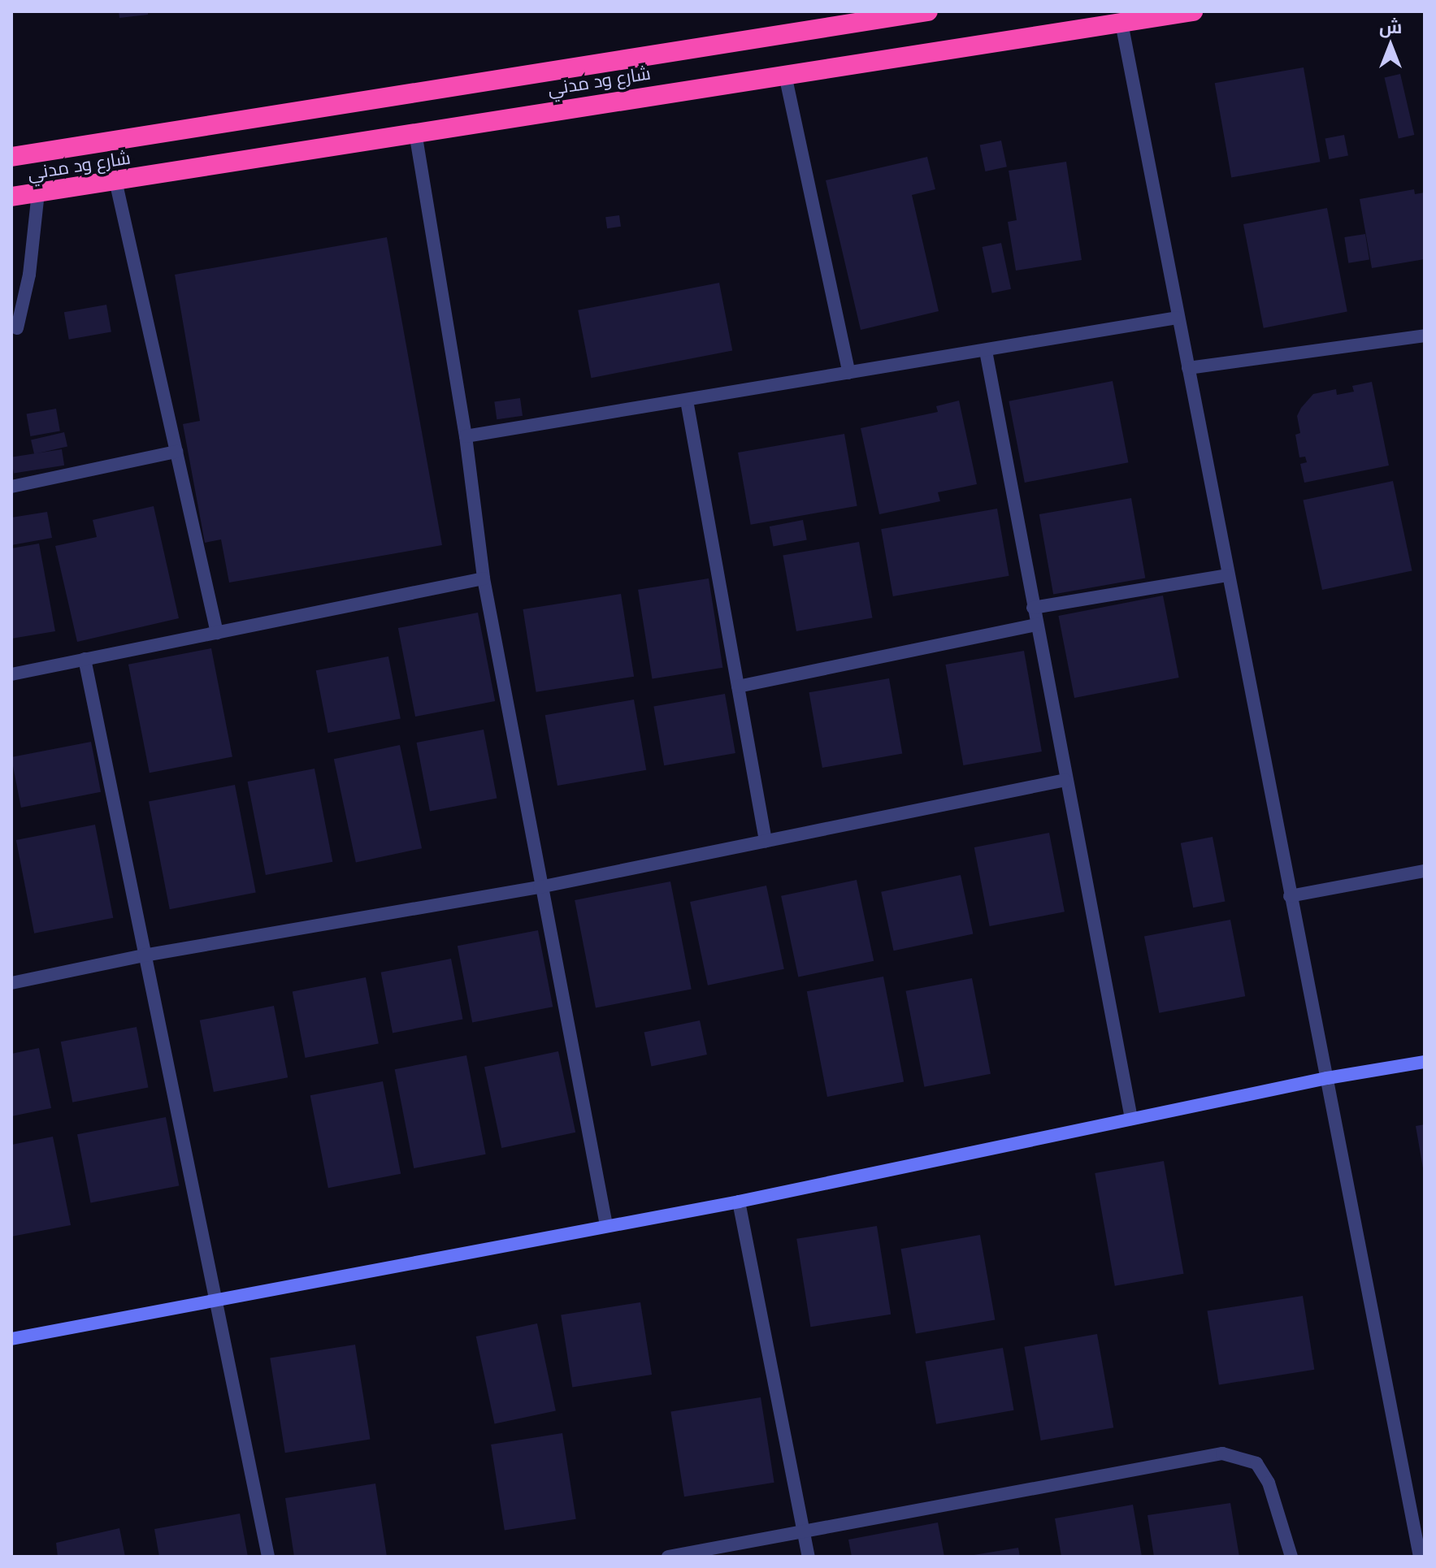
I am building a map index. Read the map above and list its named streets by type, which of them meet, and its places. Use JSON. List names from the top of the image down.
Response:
{
  "streets": {
    "highway": ["شارع ود مدني"]
  },
  "north": "top"
}
